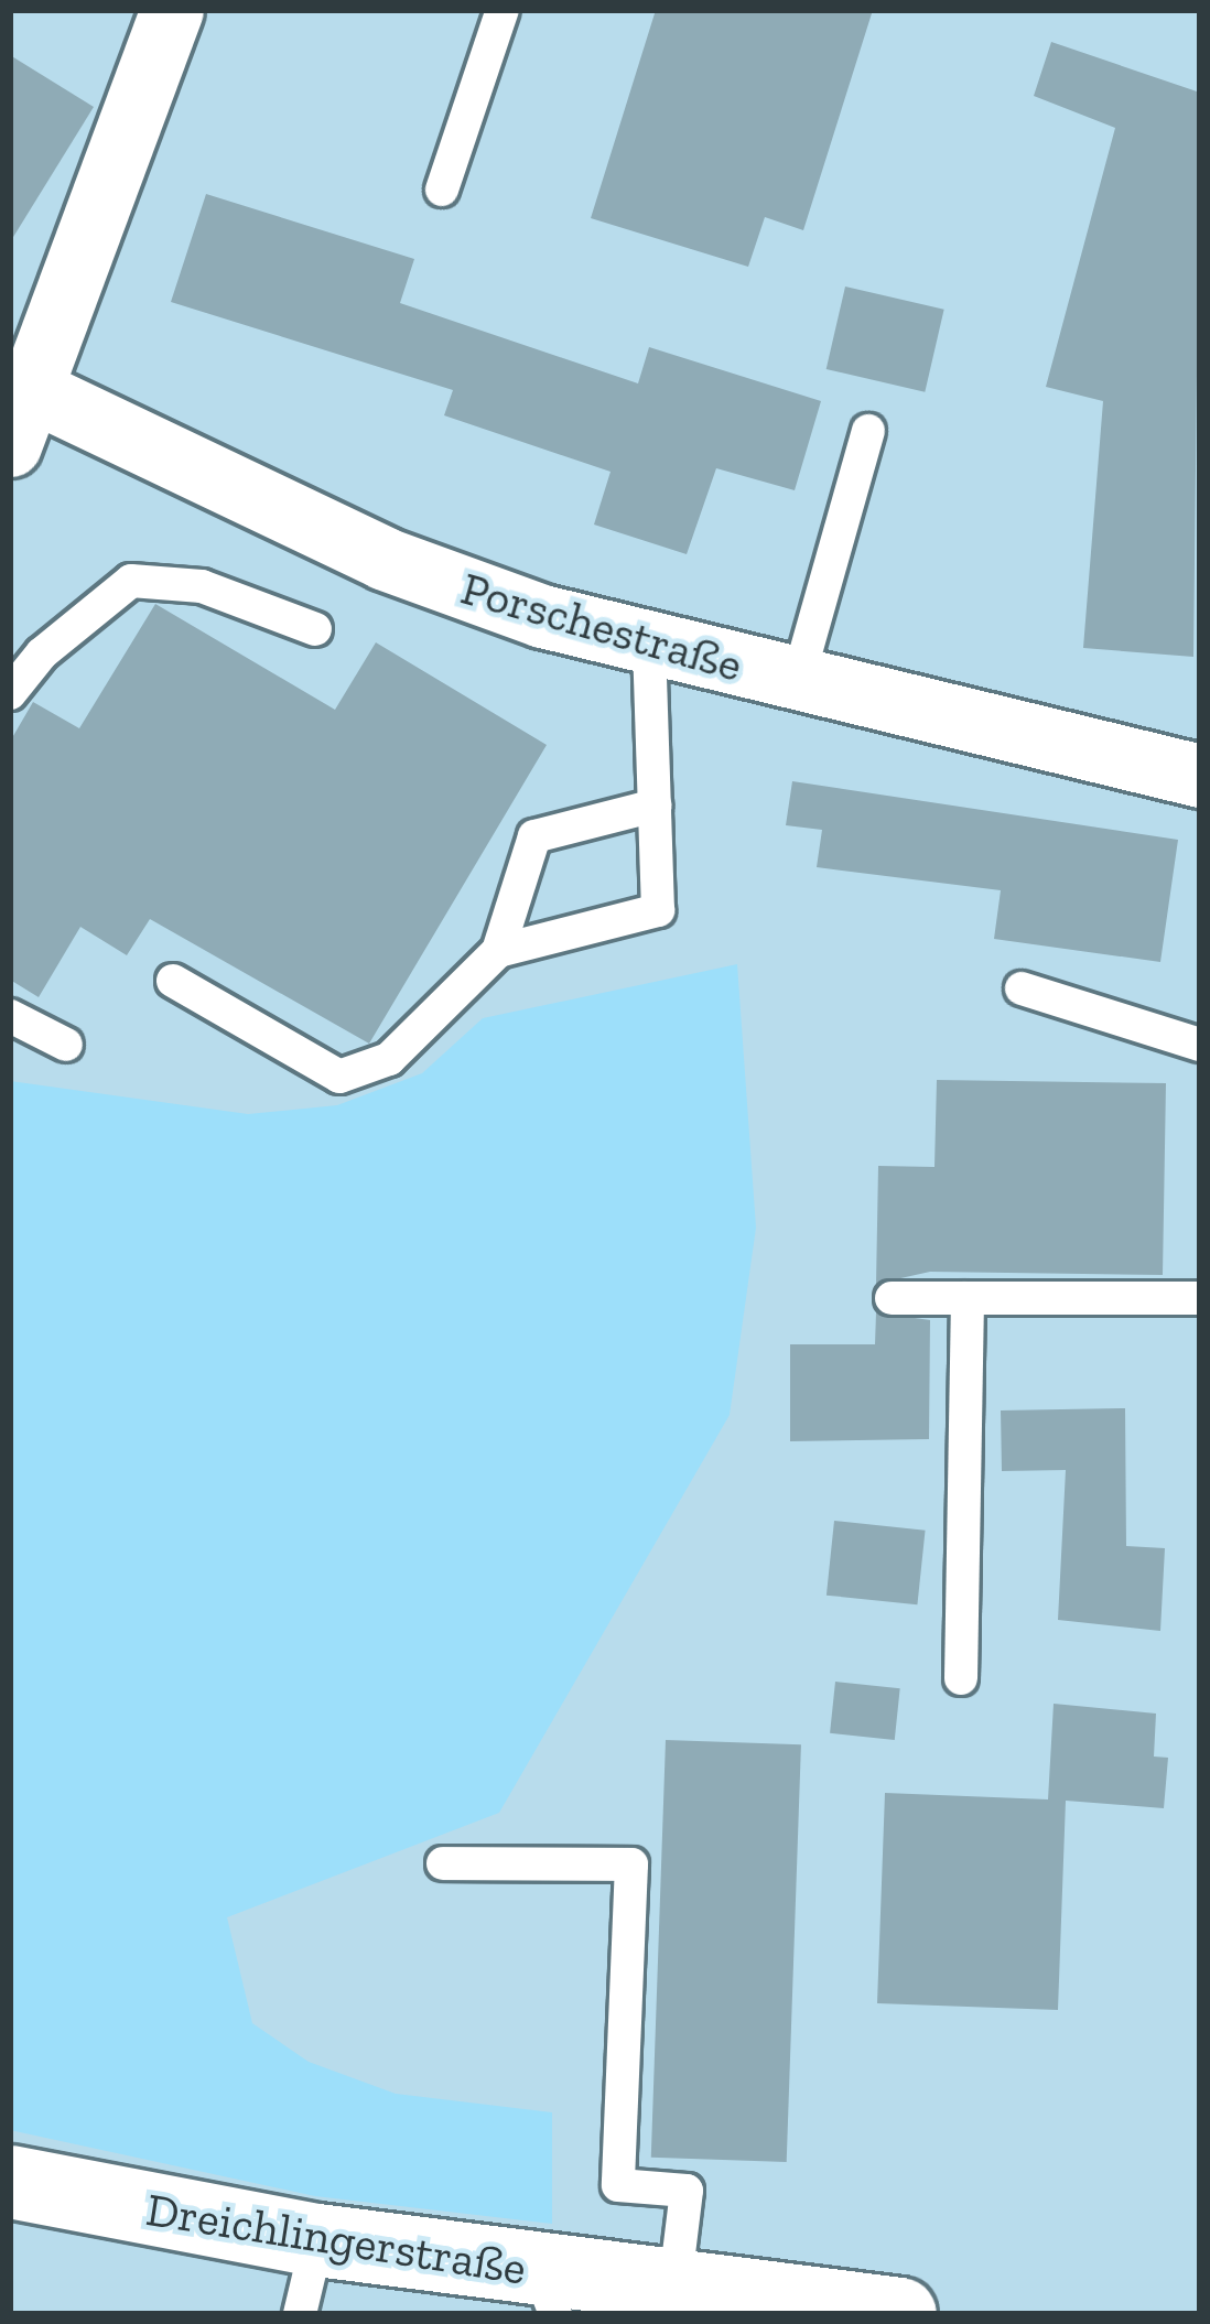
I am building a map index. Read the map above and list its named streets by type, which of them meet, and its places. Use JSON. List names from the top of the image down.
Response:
{
  "streets": {
    "street": ["Porschestraße", "Dreichlingerstraße"]
  }
}
